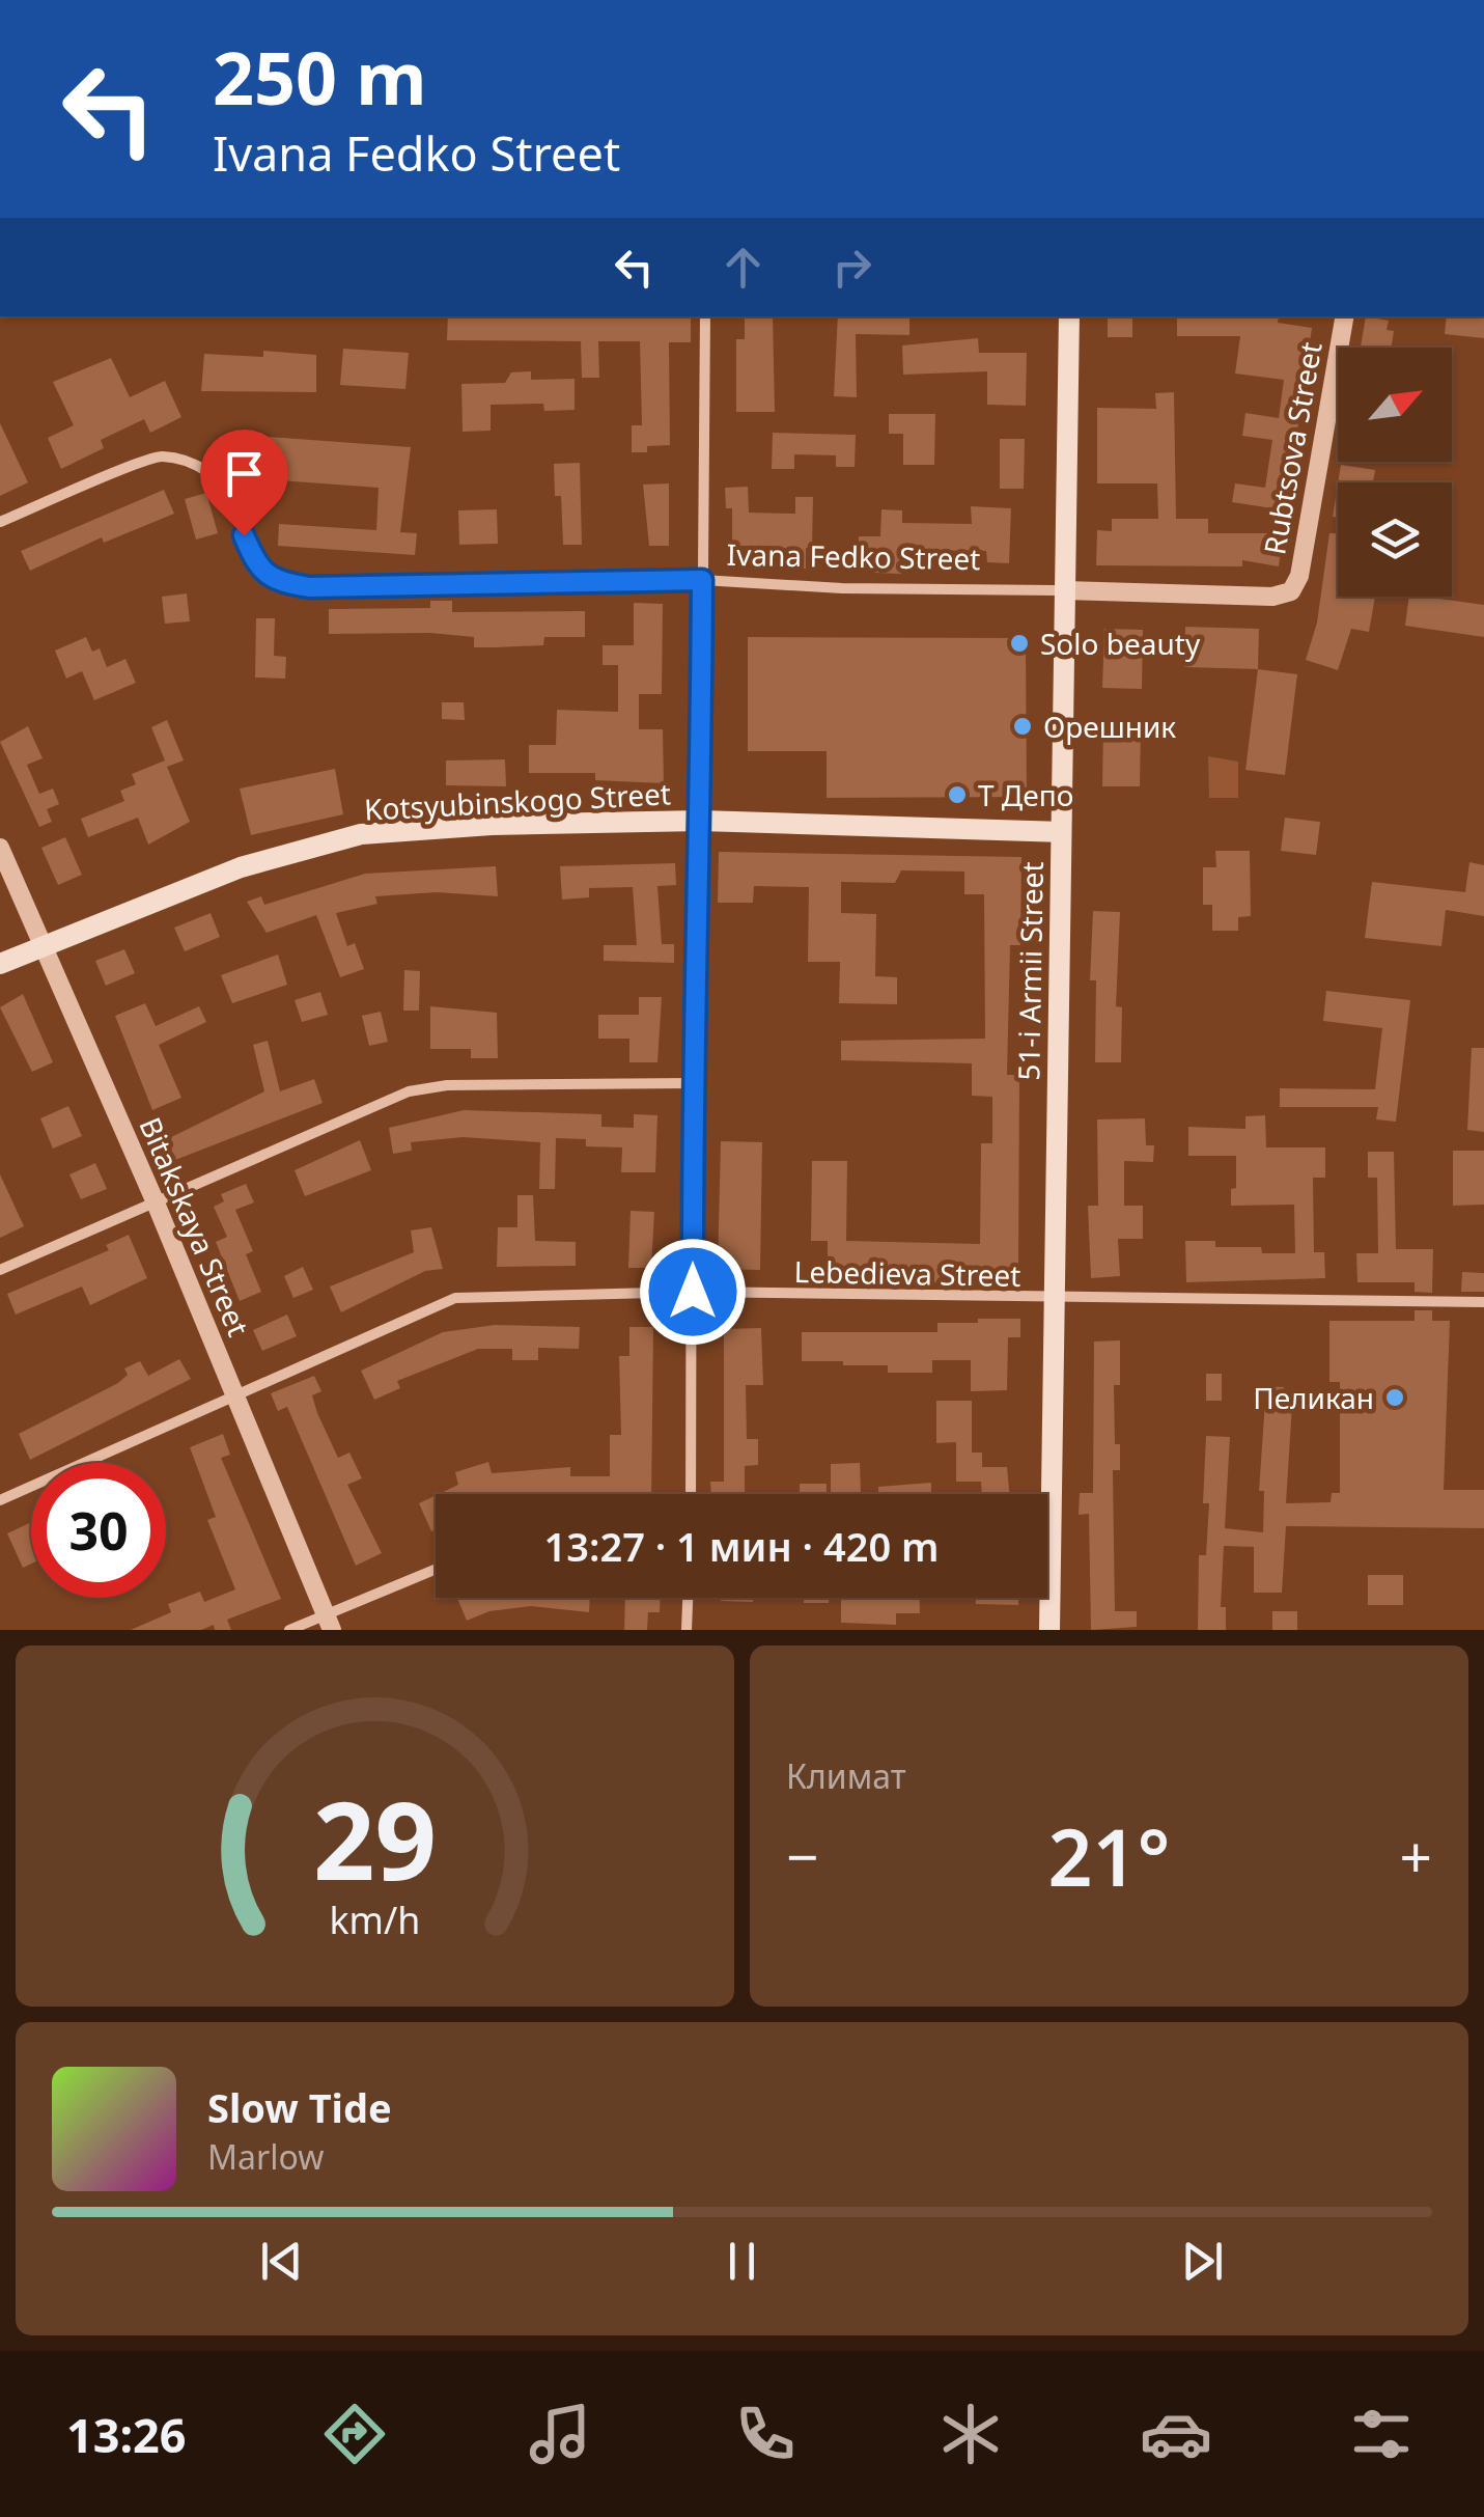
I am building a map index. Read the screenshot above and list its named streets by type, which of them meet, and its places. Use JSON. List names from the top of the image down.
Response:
{
  "streets": {
    "main road": ["Kotsyubinskogo Street", "51-i Armii Street"],
    "street": [
      "Rubtsova Street",
      "Ivana Fedko Street",
      "Bitakskaya Street",
      "Lebedieva Street"
    ]
  },
  "crossings": [
    ["Rubtsova Street", "Ivana Fedko Street"],
    ["Ivana Fedko Street", "51-i Armii Street"],
    ["Kotsyubinskogo Street", "51-i Armii Street"],
    ["Kotsyubinskogo Street", "Bitakskaya Street"],
    ["51-i Armii Street", "Lebedieva Street"],
    ["Bitakskaya Street", "Lebedieva Street"]
  ],
  "places": [
    "Solo beauty",
    "Орешник",
    "Т Депо",
    "Пеликан"
  ],
  "north": "top right",
  "page": {
    "turn": ["250 m", "Ivana Fedko Street"],
    "limit": "30",
    "trip": "13:27 · 1 мин · 420 m",
    "tile": "Климат",
    "heat": ["−", "21°", "+"],
    "song": ["Slow Tide", "Marlow"],
    "tabs": "13:26",
    "gauge": ["29", "km/h"]
  }
}
